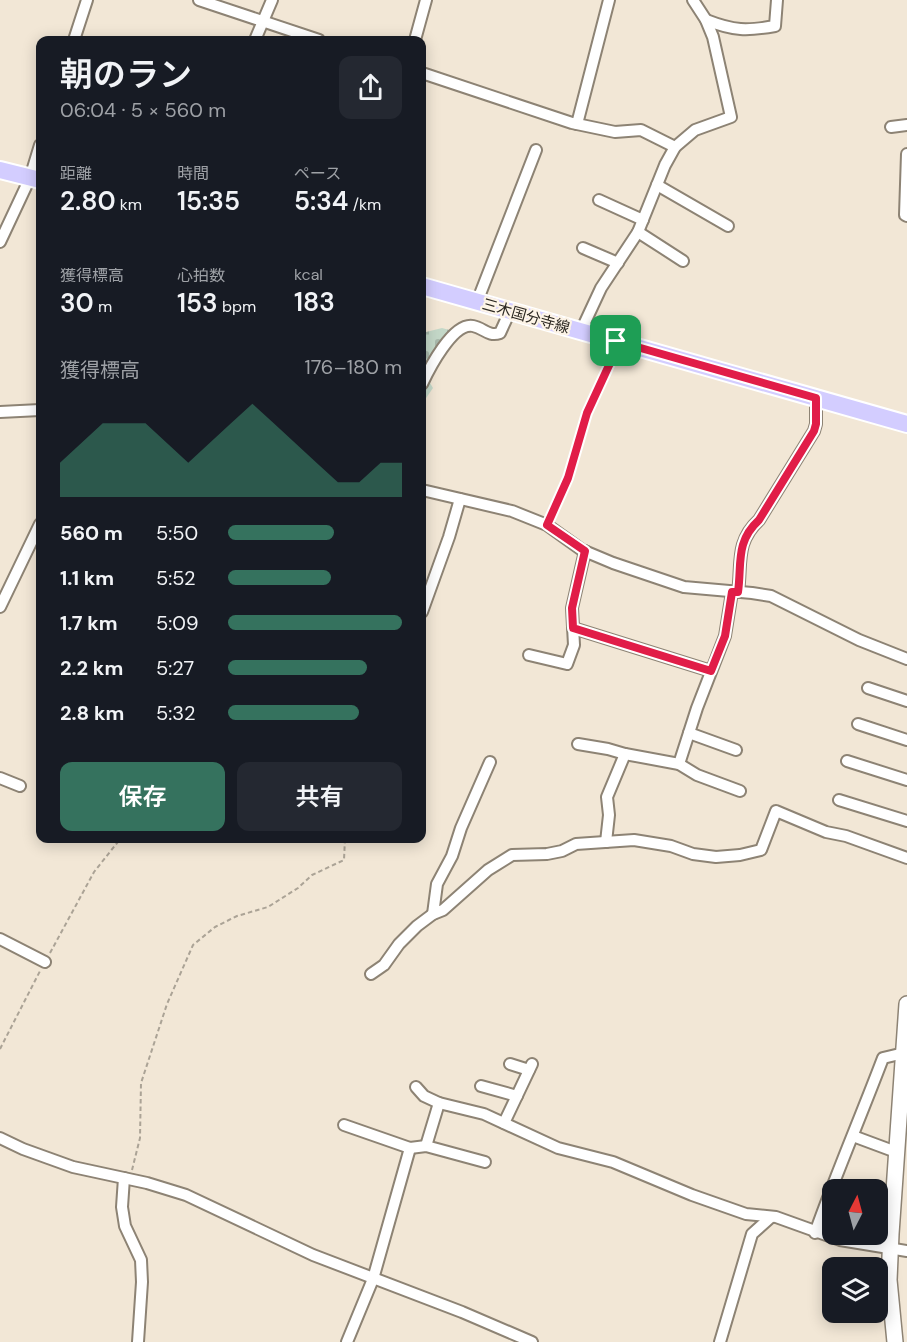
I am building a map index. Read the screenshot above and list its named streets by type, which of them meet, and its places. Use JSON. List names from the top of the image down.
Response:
{
  "streets": {
    "main road": ["三木国分寺線"]
  },
  "north": "top",
  "page": {
    "heading": ["朝のラン", "06:04 · 5 × 560 m"],
    "stats": [
      ["距離", "2.80 km"],
      ["時間", "15:35"],
      ["ペース", "5:34 /km"],
      ["獲得標高", "30 m"],
      ["心拍数", "153 bpm"],
      ["kcal", "183"]
    ],
    "chart": ["獲得標高", "176–180 m"],
    "list": [
      {
        "name": "560 m",
        "note": "5:50"
      },
      {
        "name": "1.1 km",
        "note": "5:52"
      },
      {
        "name": "1.7 km",
        "note": "5:09"
      },
      {
        "name": "2.2 km",
        "note": "5:27"
      },
      {
        "name": "2.8 km",
        "note": "5:32"
      }
    ],
    "buttons": ["保存", "共有"]
  }
}
